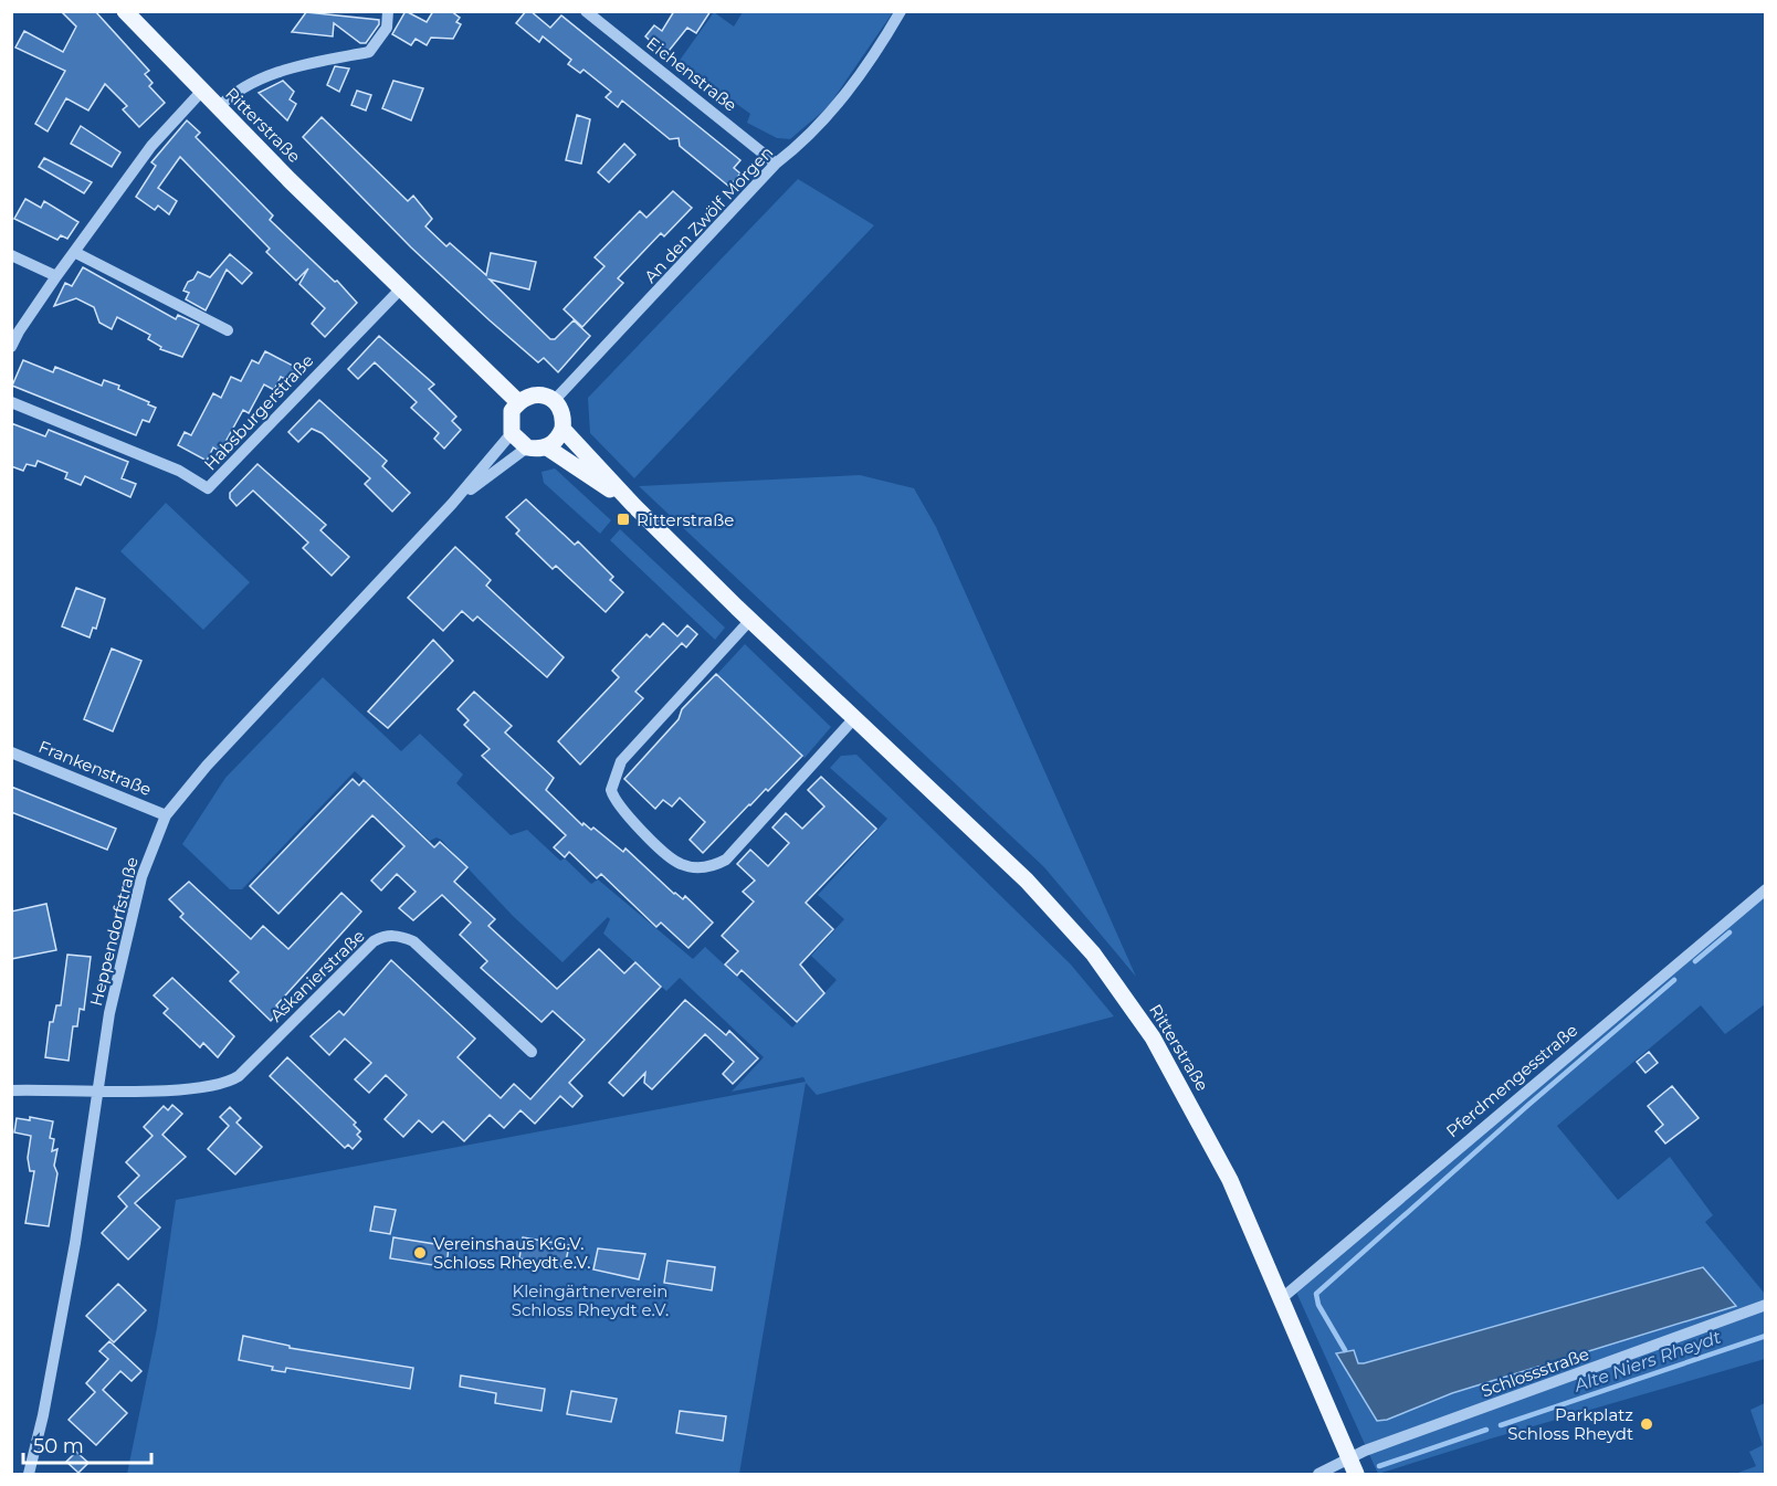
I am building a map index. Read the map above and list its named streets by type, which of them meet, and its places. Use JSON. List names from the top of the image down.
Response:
{
  "streets": {
    "main road": ["Ritterstraße"],
    "street": [
      "Eichenstraße",
      "An den Zwölf Morgen",
      "Habsburgerstraße",
      "Frankenstraße",
      "Heppendorfstraße",
      "Askanierstraße",
      "Pferdmengesstraße",
      "Schlossstraße"
    ]
  },
  "crossings": [
    ["Eichenstraße", "An den Zwölf Morgen"],
    ["Ritterstraße", "An den Zwölf Morgen"],
    ["Ritterstraße", "Habsburgerstraße"],
    ["Ritterstraße", "Heppendorfstraße"],
    ["Ritterstraße", "Pferdmengesstraße"],
    ["Ritterstraße", "Schlossstraße"],
    ["An den Zwölf Morgen", "Heppendorfstraße"],
    ["Frankenstraße", "Heppendorfstraße"],
    ["Heppendorfstraße", "Askanierstraße"]
  ],
  "water": ["Alte Niers Rheydt"],
  "parks": ["Kleingärtnerverein Schloss Rheydt e.V."],
  "places": {
    "transit": ["Ritterstraße"],
    "other": ["Vereinshaus K.G.V. Schloss Rheydt e.V.", "Parkplatz Schloss Rheydt"]
  },
  "scale_bar": "50 m"
}
